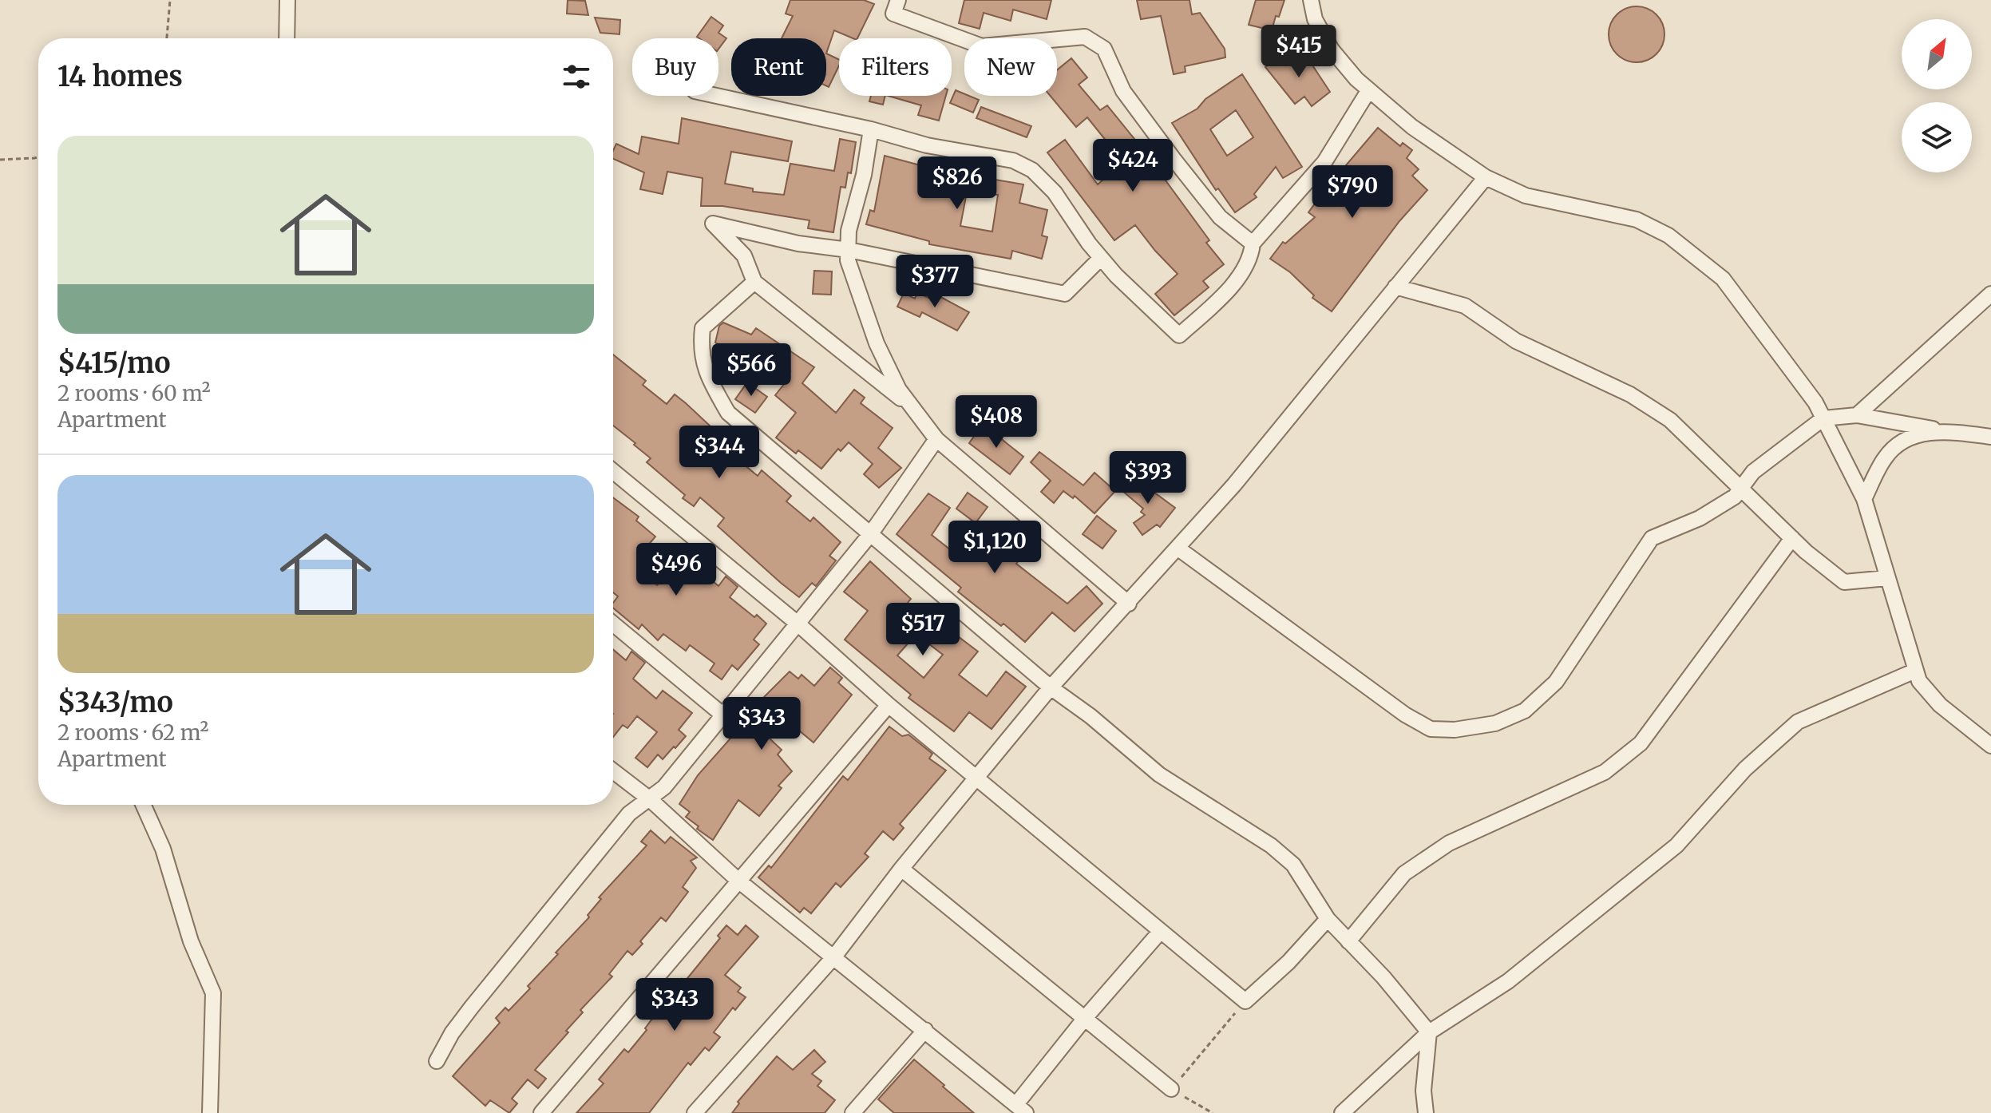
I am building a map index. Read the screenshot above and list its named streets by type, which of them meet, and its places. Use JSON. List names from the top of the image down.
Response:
{
  "north": "top right",
  "page": {
    "price": [
      "$415",
      "$424",
      "$826",
      "$790",
      "$377",
      "$566",
      "$408",
      "$344",
      "$393",
      "$1,120",
      "$496",
      "$517",
      "$343",
      "$343"
    ],
    "chip": [
      "Buy",
      "Rent",
      "Filters",
      "New"
    ],
    "heading": "14 homes",
    "list": [
      {
        "name": "$415/mo",
        "note": "2 rooms · 60 m² · Apartment"
      },
      {
        "name": "$343/mo",
        "note": "2 rooms · 62 m² · Apartment"
      }
    ]
  }
}
